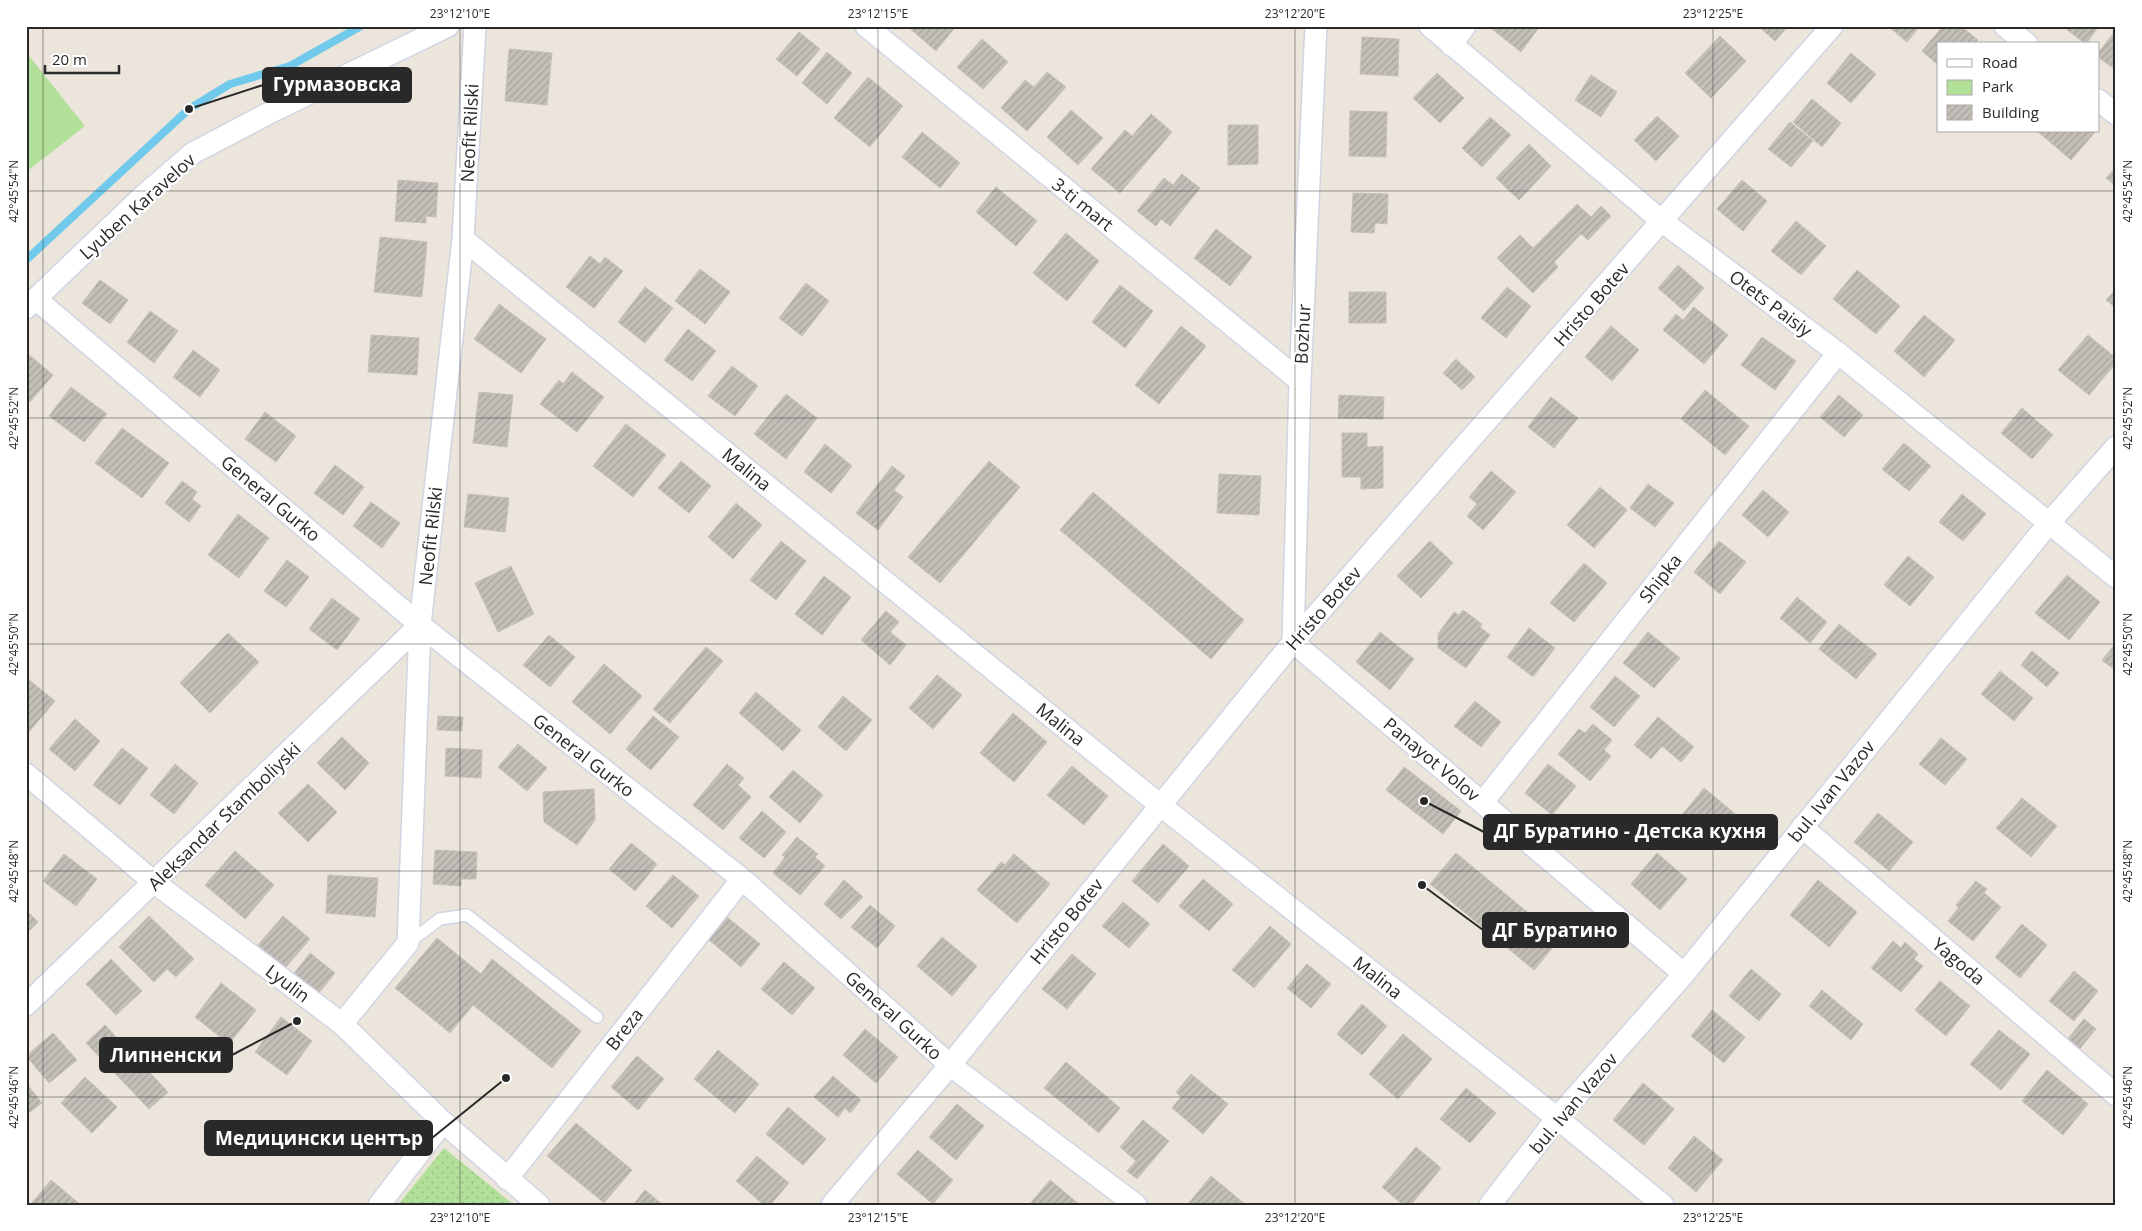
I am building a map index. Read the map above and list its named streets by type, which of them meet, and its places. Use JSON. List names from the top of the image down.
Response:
{
  "streets": {
    "street": [
      "Neofit Rilski",
      "3-ti mart",
      "Lyuben Karavelov",
      "Otets Paisiy",
      "Hristo Botev",
      "Bozhur",
      "Malina",
      "General Gurko",
      "Shipka",
      "Panayot Volov",
      "bul. Ivan Vazov",
      "Aleksandar Stamboliyski",
      "Yagoda",
      "Lyulin",
      "Breza"
    ]
  },
  "crossings": [
    ["Neofit Rilski", "Malina"],
    ["Neofit Rilski", "General Gurko"],
    ["Neofit Rilski", "Aleksandar Stamboliyski"],
    ["3-ti mart", "Bozhur"],
    ["Lyuben Karavelov", "General Gurko"],
    ["Otets Paisiy", "Hristo Botev"],
    ["Otets Paisiy", "Shipka"],
    ["Otets Paisiy", "bul. Ivan Vazov"],
    ["Hristo Botev", "Bozhur"],
    ["Hristo Botev", "Malina"],
    ["Hristo Botev", "General Gurko"],
    ["Hristo Botev", "Panayot Volov"],
    ["Bozhur", "Panayot Volov"],
    ["Malina", "bul. Ivan Vazov"],
    ["General Gurko", "Aleksandar Stamboliyski"],
    ["General Gurko", "Breza"],
    ["Shipka", "Panayot Volov"],
    ["Panayot Volov", "bul. Ivan Vazov"],
    ["bul. Ivan Vazov", "Yagoda"],
    ["Aleksandar Stamboliyski", "Lyulin"],
    ["Lyulin", "Breza"]
  ],
  "places": [
    "Гурмазовска",
    "ДГ Буратино - Детска кухня",
    "ДГ Буратино",
    "Липненски",
    "Медицински център"
  ],
  "legend": ["Road", "Park", "Building"],
  "scale_bar": "20 m",
  "coordinates": [
    "23°12'10\"E",
    "23°12'15\"E",
    "23°12'20\"E",
    "23°12'25\"E",
    "42°45'54\"N",
    "42°45'52\"N",
    "42°45'50\"N",
    "42°45'48\"N",
    "42°45'46\"N"
  ]
}
